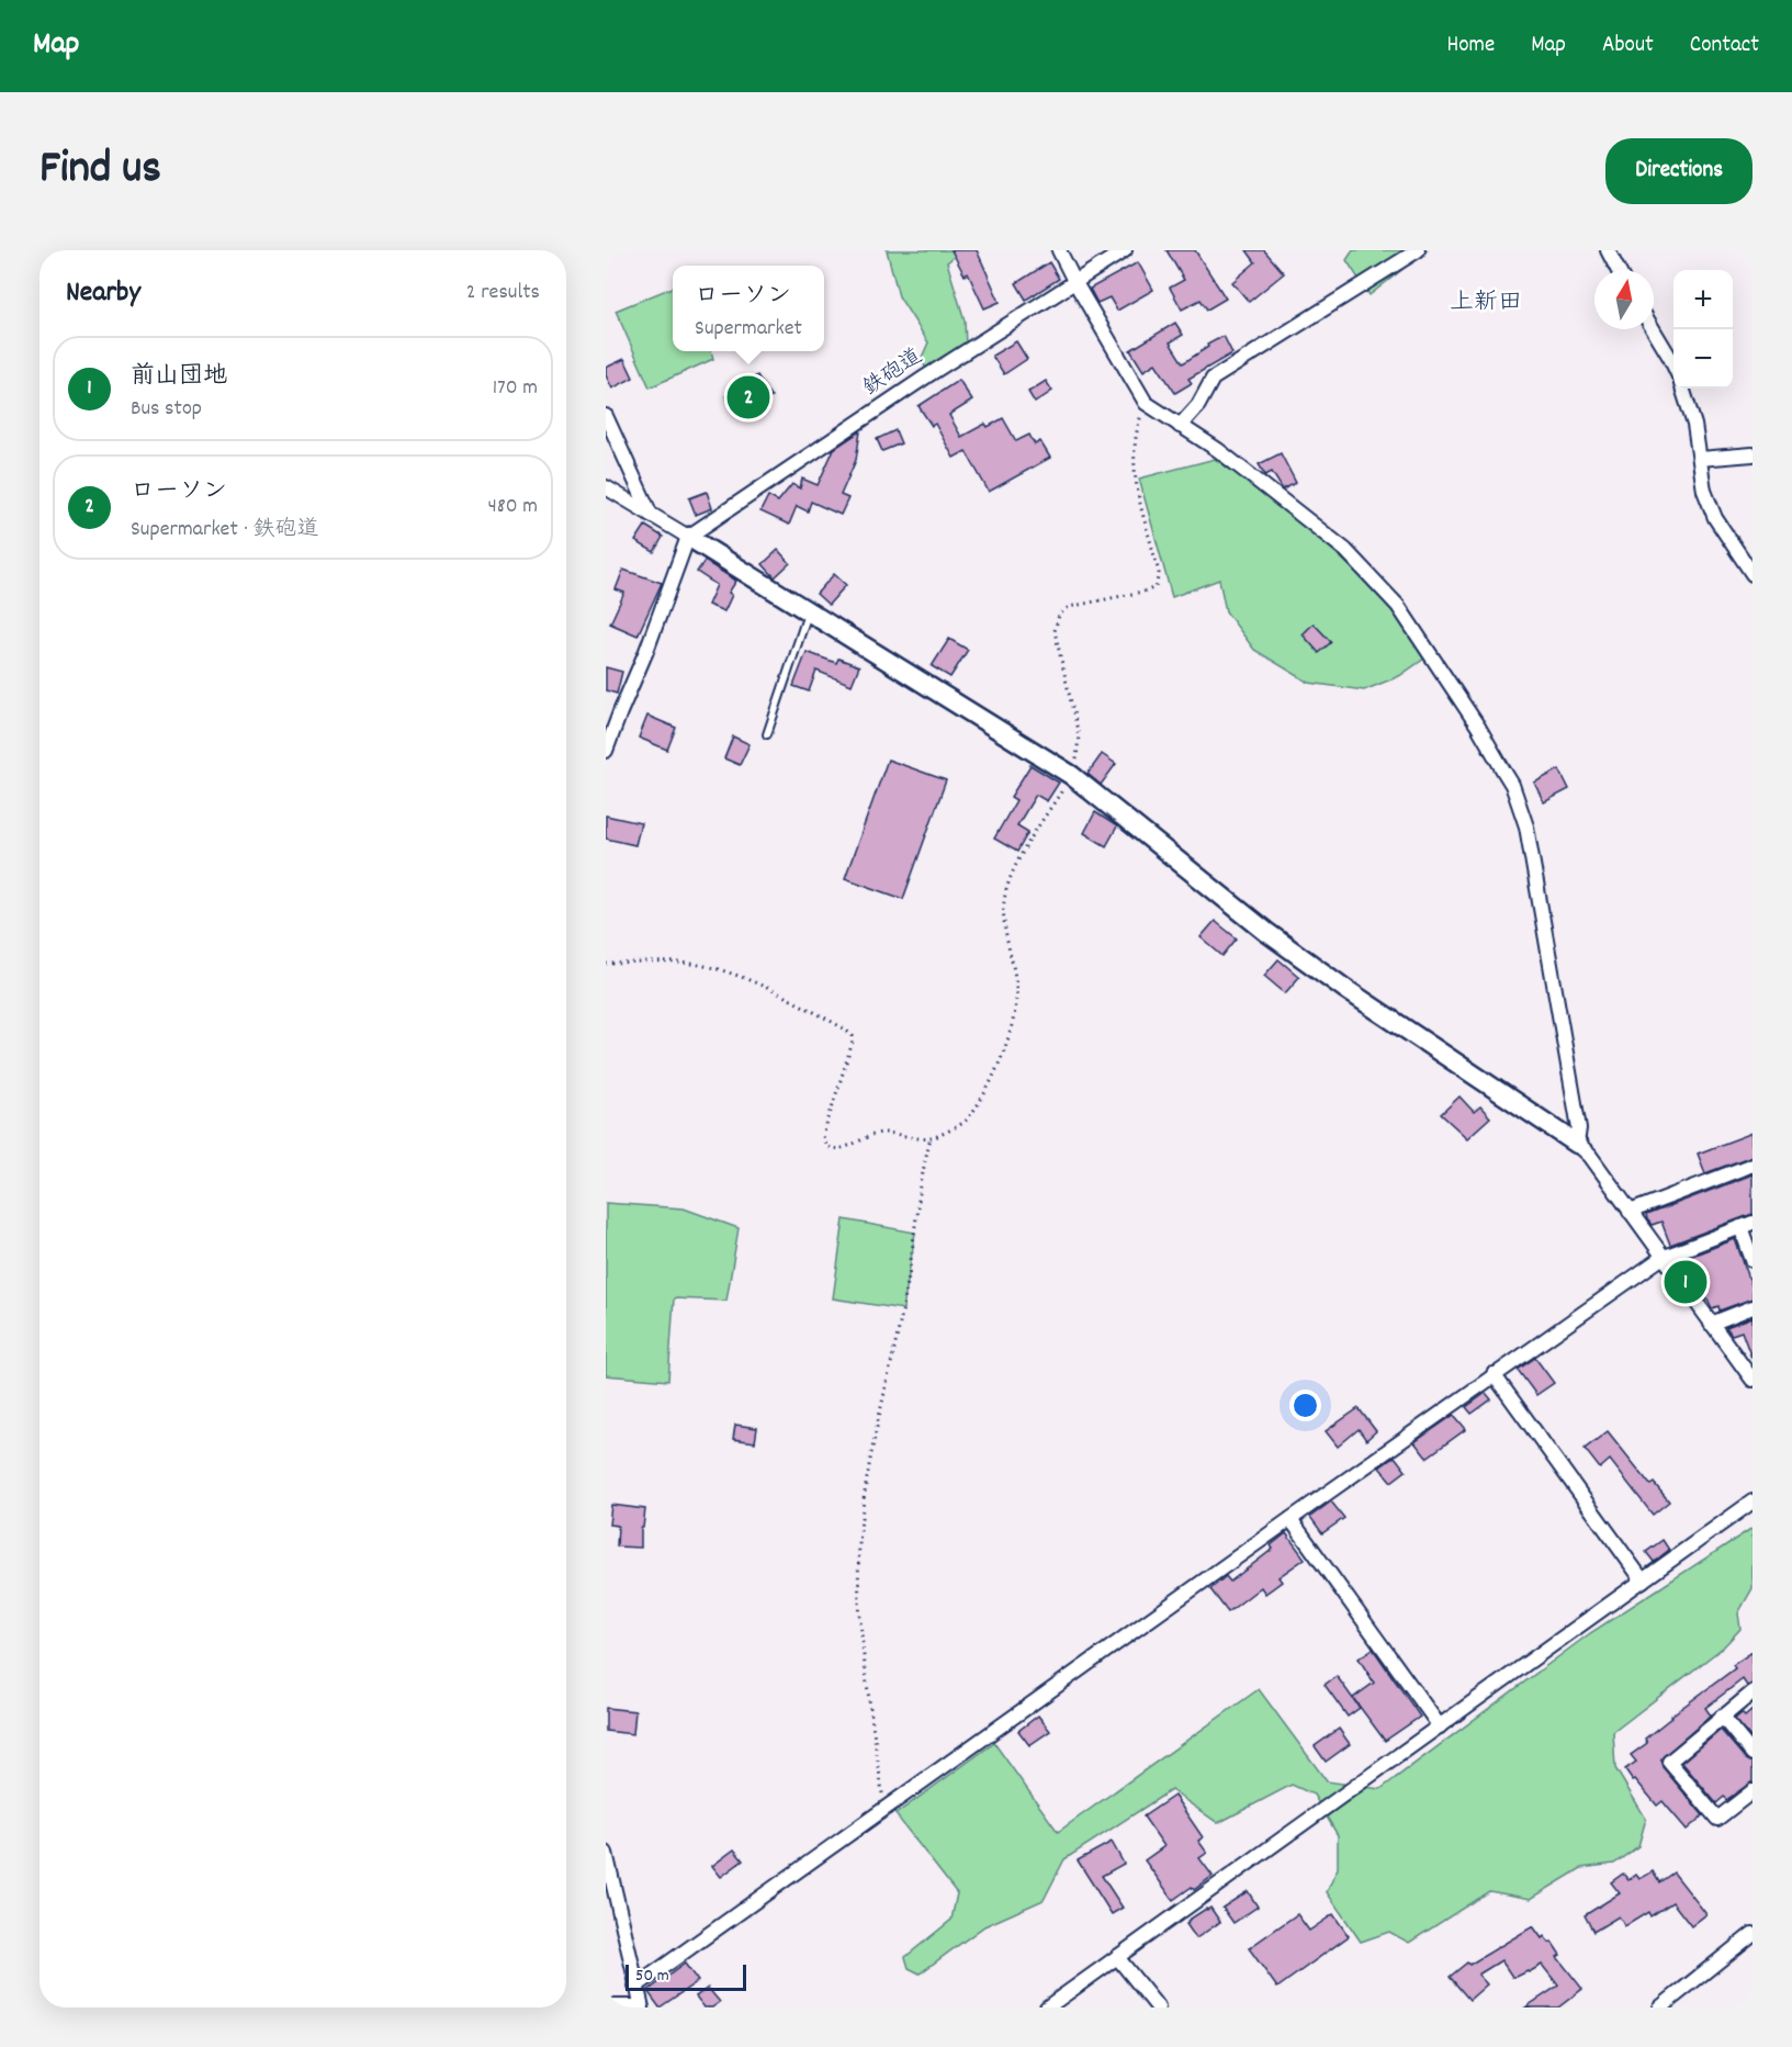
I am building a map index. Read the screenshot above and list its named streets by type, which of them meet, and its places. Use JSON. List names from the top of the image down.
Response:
{
  "streets": {
    "street": ["鉄砲道"]
  },
  "districts": ["上新田"],
  "scale_bar": "50 m",
  "north": "top",
  "page": {
    "header": "Map",
    "nav": [
      "Home",
      "Map",
      "About",
      "Contact"
    ],
    "title": "Find us",
    "buttons": "Directions",
    "heading": ["Nearby", "2 results"],
    "popup": ["ローソン", "Supermarket"],
    "map_buttons": ["+", "−"],
    "list": [
      {
        "mark": "1",
        "name": "前山団地",
        "note": "Bus stop",
        "value": "170 m"
      },
      {
        "mark": "2",
        "name": "ローソン",
        "note": "Supermarket · 鉄砲道",
        "value": "480 m"
      }
    ],
    "pins": ["2", "1"],
    "scale": "50 m"
  }
}
